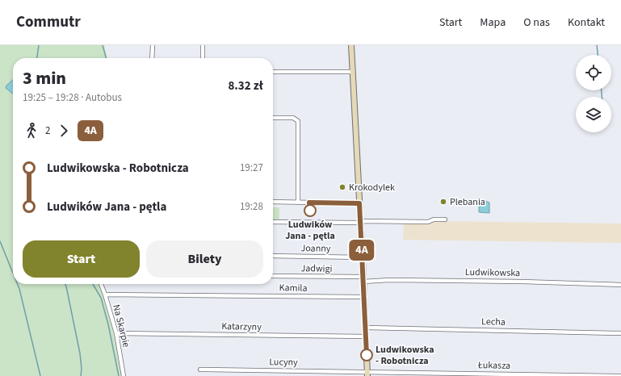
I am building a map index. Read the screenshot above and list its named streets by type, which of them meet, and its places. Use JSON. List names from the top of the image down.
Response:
{
  "streets": {
    "street": [
      "Joanny",
      "Jadwigi",
      "Ludwikowska",
      "Kamila",
      "Lecha",
      "Na Skarpie",
      "Katarzyny",
      "Lucyny",
      "Łukasza"
    ]
  },
  "crossings": [
    ["Jadwigi", "Ludwikowska"],
    ["Kamila", "Na Skarpie"],
    ["Na Skarpie", "Katarzyny"],
    ["Lucyny", "Łukasza"]
  ],
  "places": [
    "Krokodylek",
    "Plebania",
    "Ludwików Jana - pętla",
    "Ludwikowska - Robotnicza"
  ],
  "lines": ["bus line 4A"],
  "page": {
    "header": "Commutr",
    "nav": [
      "Start",
      "Mapa",
      "O nas",
      "Kontakt"
    ],
    "on_map": "4A",
    "heading": ["3 min", "19:25 – 19:28 · Autobus", "8.32 zł"],
    "legs": ["2", "4A"],
    "list": [
      {
        "name": "Ludwikowska - Robotnicza",
        "value": "19:27"
      },
      {
        "name": "Ludwików Jana - pętla",
        "value": "19:28"
      }
    ],
    "buttons": ["Start", "Bilety"]
  }
}
